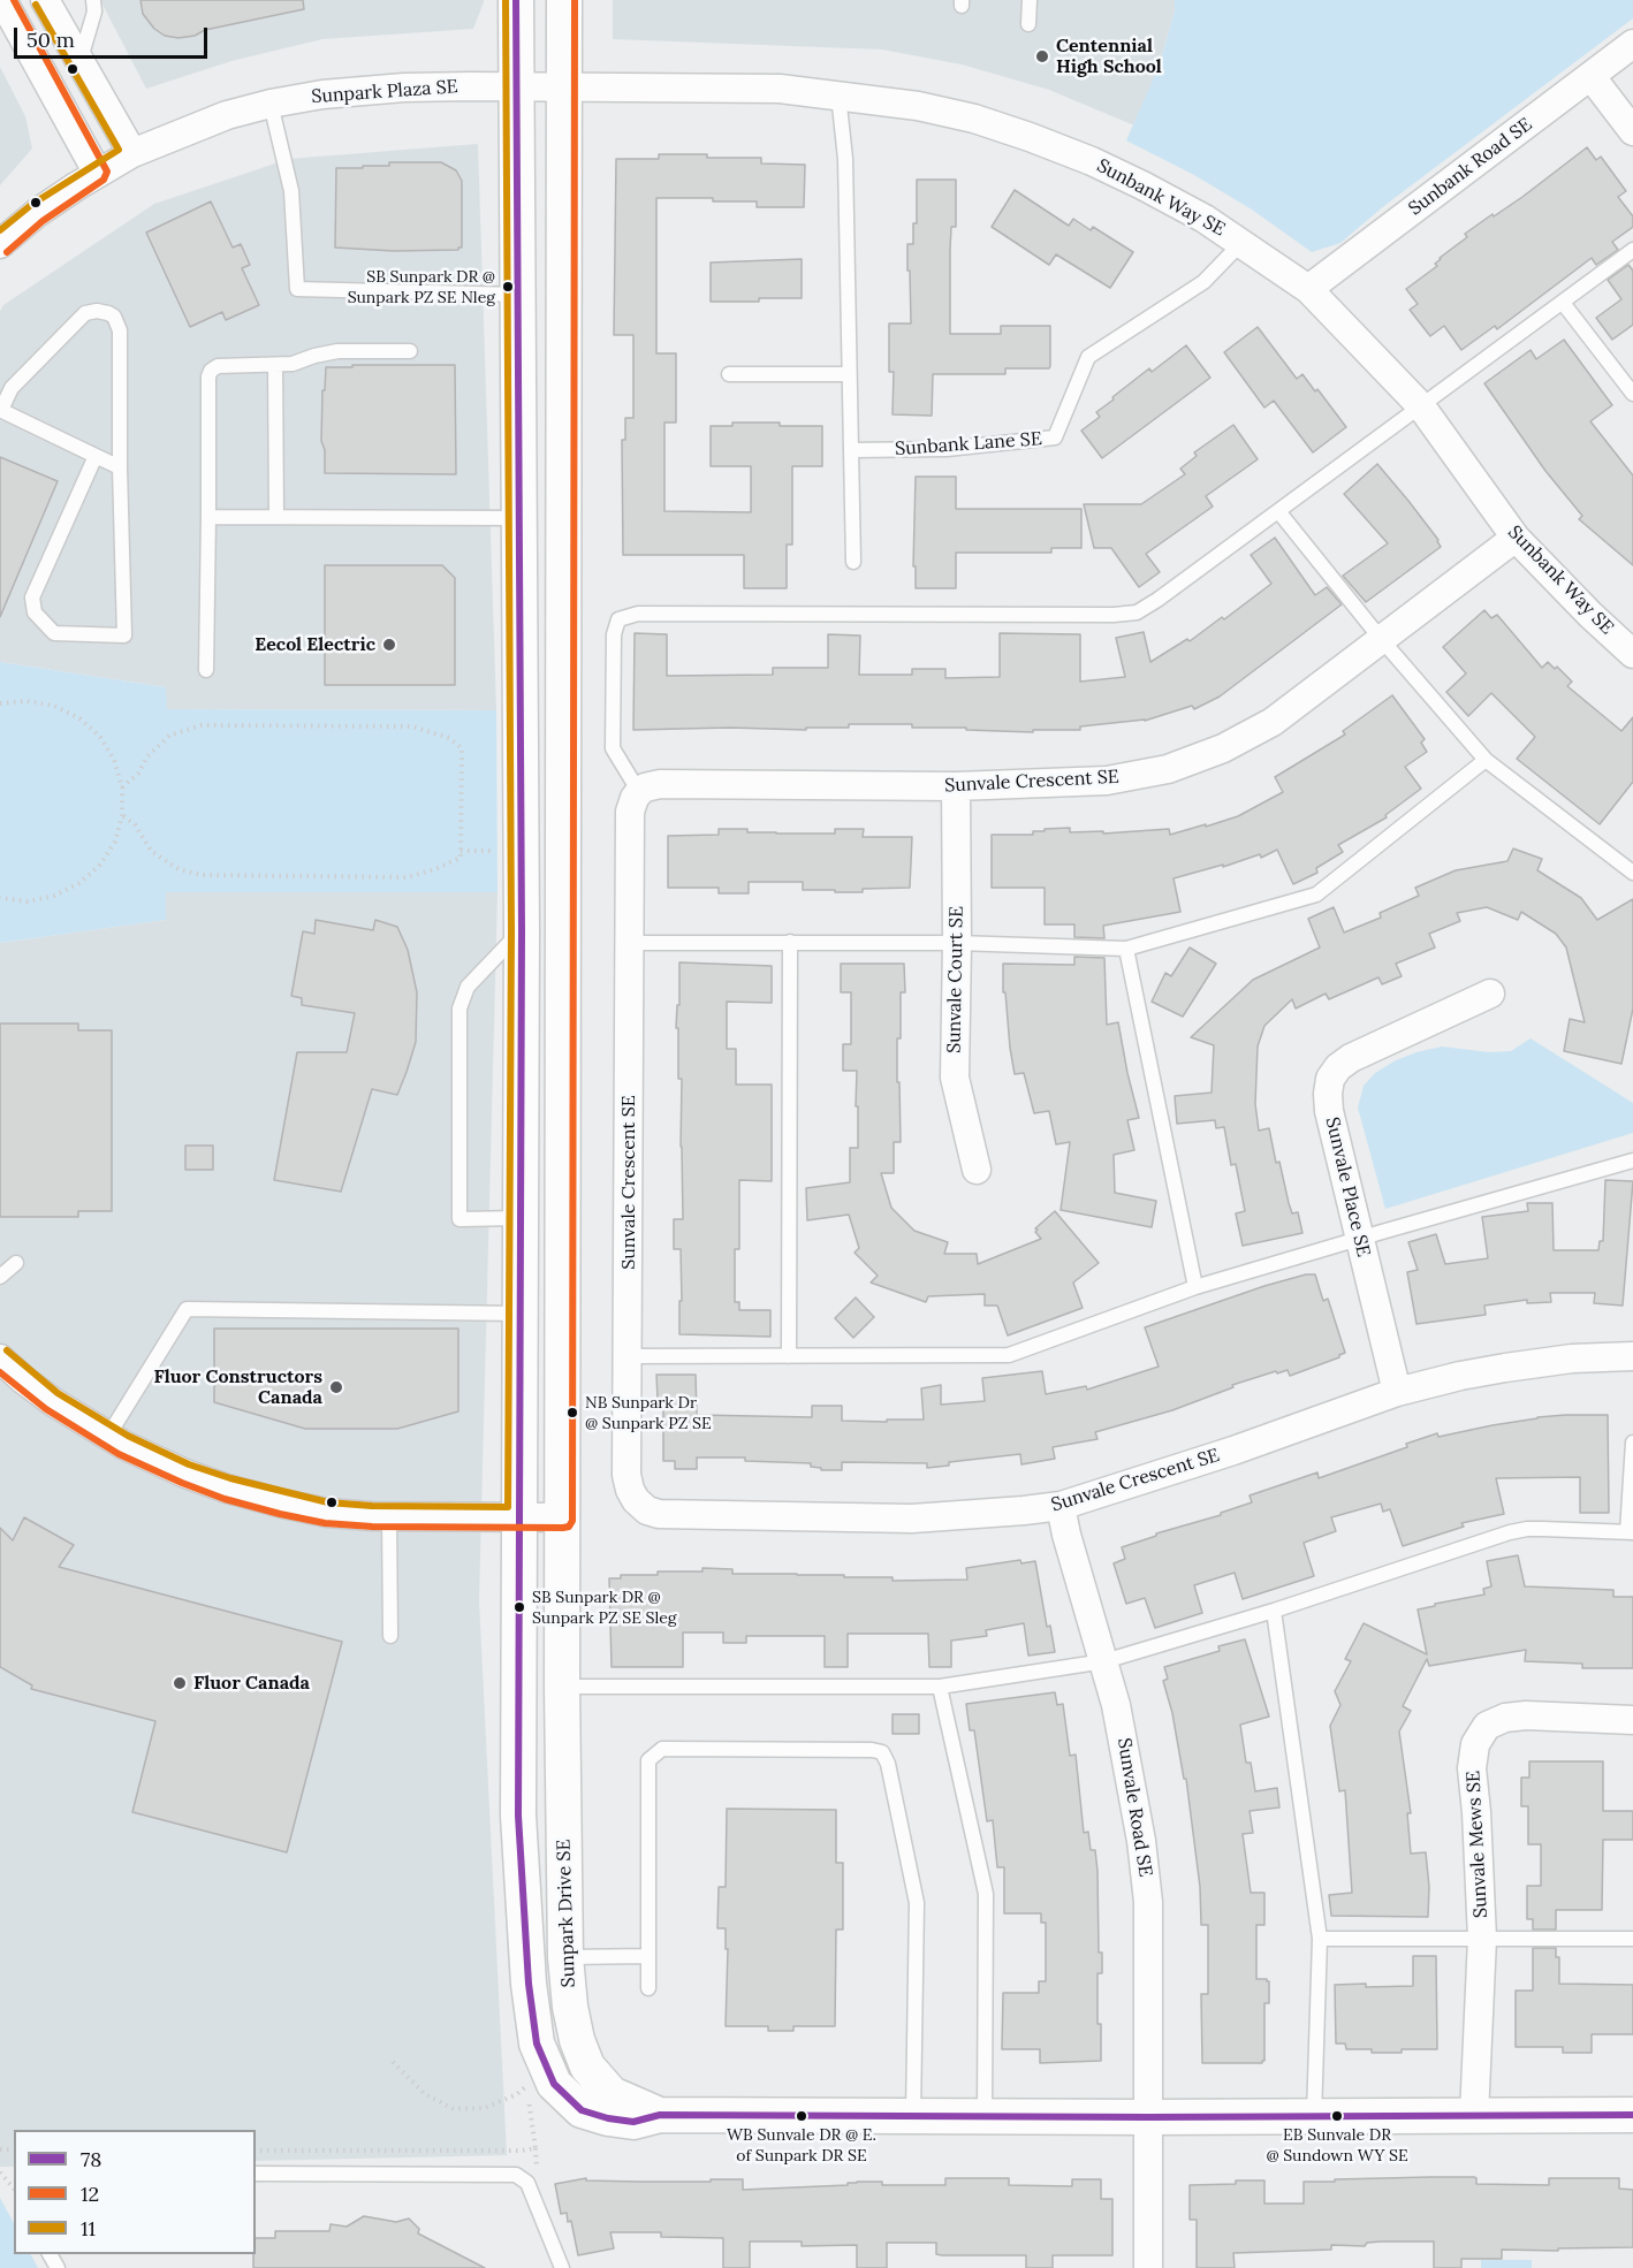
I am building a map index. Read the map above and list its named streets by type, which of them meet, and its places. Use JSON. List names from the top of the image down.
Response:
{
  "streets": {
    "street": [
      "Sunpark Plaza SE",
      "Sunbank Road SE",
      "Sunbank Way SE",
      "Sunvale Crescent SE",
      "Sunvale Court SE",
      "Sunvale Place SE",
      "Sunvale Road SE",
      "Sunvale Mews SE",
      "Sunpark Drive SE"
    ],
    "lane": ["Sunbank Lane SE"]
  },
  "crossings": [
    ["Sunpark Plaza SE", "Sunbank Way SE"],
    ["Sunbank Road SE", "Sunbank Way SE"],
    ["Sunbank Way SE", "Sunbank Lane SE"],
    ["Sunbank Way SE", "Sunvale Crescent SE"],
    ["Sunbank Way SE", "Sunpark Drive SE"],
    ["Sunvale Crescent SE", "Sunvale Court SE"],
    ["Sunvale Crescent SE", "Sunvale Place SE"],
    ["Sunvale Crescent SE", "Sunvale Road SE"]
  ],
  "places": [
    "Centennial High School",
    "SB Sunpark DR @ Sunpark PZ SE Nleg",
    "Eecol Electric",
    "Fluor Constructors Canada",
    "NB Sunpark Dr @ Sunpark PZ SE",
    "SB Sunpark DR @ Sunpark PZ SE Sleg",
    "Fluor Canada",
    "WB Sunvale DR @ E. of Sunpark DR SE",
    "EB Sunvale DR @ Sundown WY SE"
  ],
  "lines": ["transit line 78", "transit line 12", "transit line 11"],
  "legend": ["78", "12", "11"],
  "scale_bar": "50 m"
}
